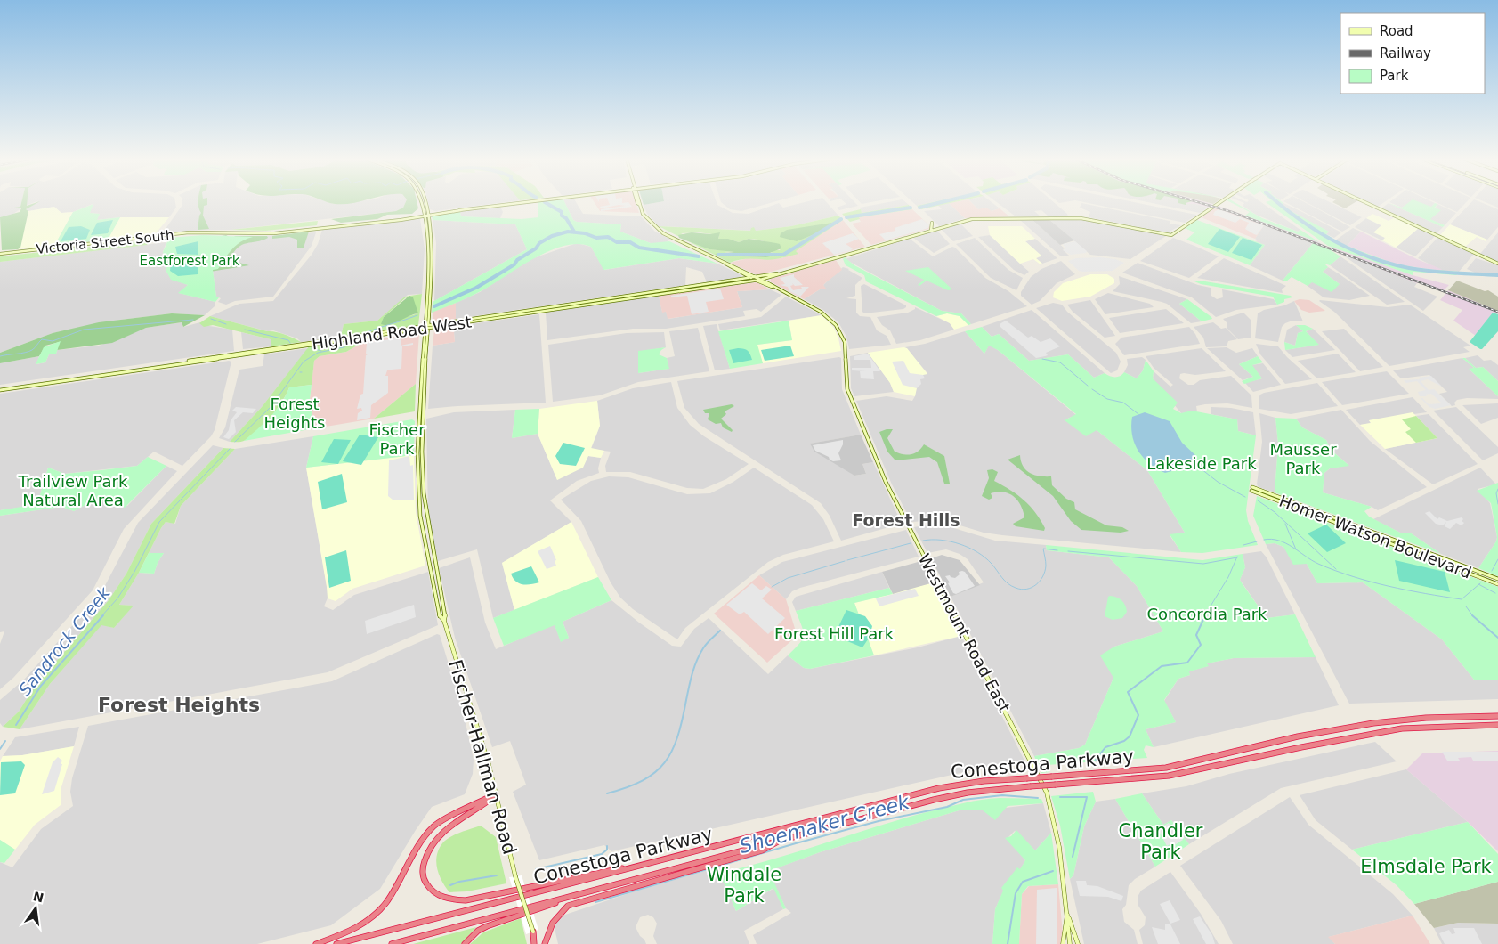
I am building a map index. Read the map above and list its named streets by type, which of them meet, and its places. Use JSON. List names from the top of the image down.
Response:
{
  "streets": {
    "highway": ["Conestoga Parkway"],
    "main road": [
      "Victoria Street South",
      "Highland Road West",
      "Homer Watson Boulevard",
      "Westmount Road East",
      "Fischer-Hallman Road"
    ]
  },
  "crossings": [
    ["Victoria Street South", "Fischer-Hallman Road"],
    ["Highland Road West", "Fischer-Hallman Road"]
  ],
  "districts": ["Forest Hills", "Forest Heights"],
  "water": ["Sandrock Creek", "Shoemaker Creek"],
  "parks": [
    "Eastforest Park",
    "Forest Heights",
    "Fischer Park",
    "Mausser Park",
    "Lakeside Park",
    "Trailview Park Natural Area",
    "Concordia Park",
    "Forest Hill Park",
    "Chandler Park",
    "Elmsdale Park",
    "Windale Park"
  ],
  "legend": ["Road", "Railway", "Park"],
  "north": "top"
}
